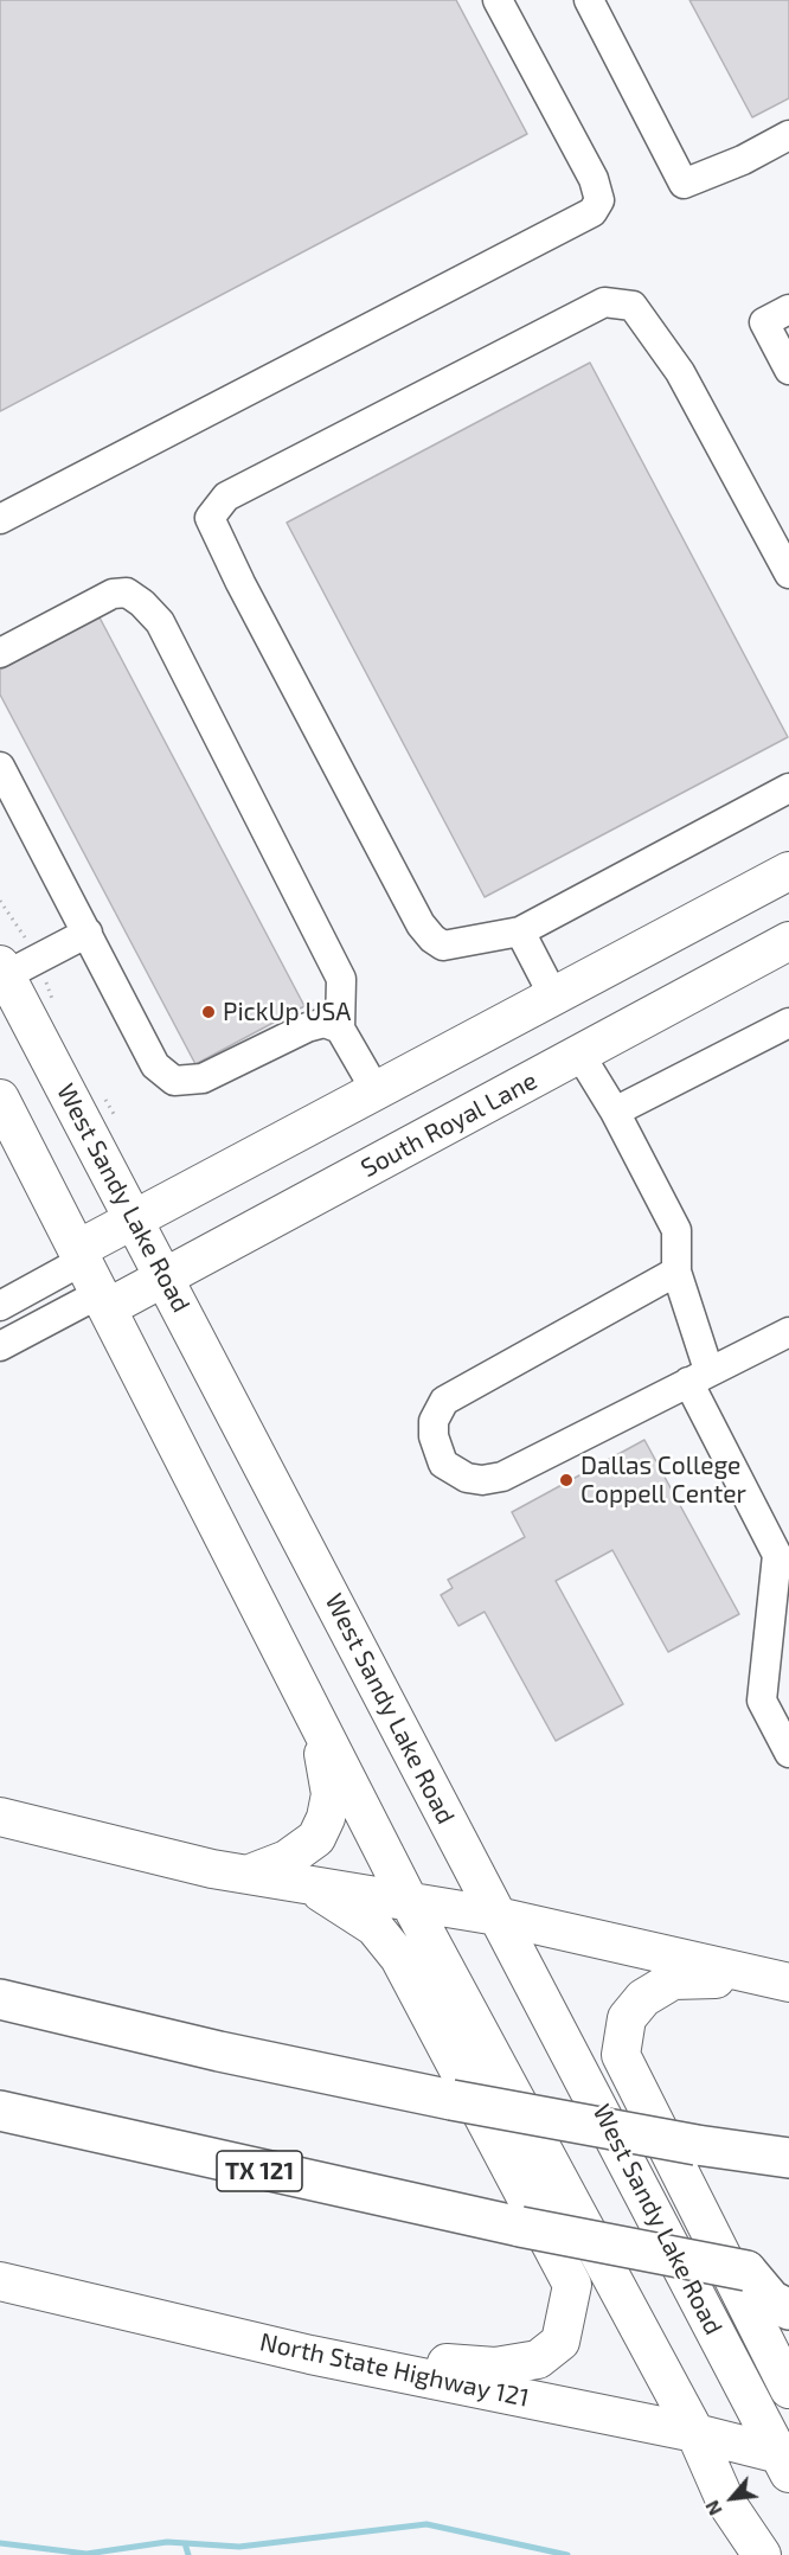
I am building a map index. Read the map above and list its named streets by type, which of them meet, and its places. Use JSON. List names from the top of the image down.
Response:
{
  "streets": {
    "highway": ["TX 121"],
    "main road": ["South Royal Lane", "West Sandy Lake Road", "North State Highway 121"]
  },
  "crossings": [
    ["South Royal Lane", "West Sandy Lake Road"],
    ["West Sandy Lake Road", "North State Highway 121"]
  ],
  "places": ["PickUp USA", "Dallas College Coppell Center"],
  "north": "bottom left"
}
